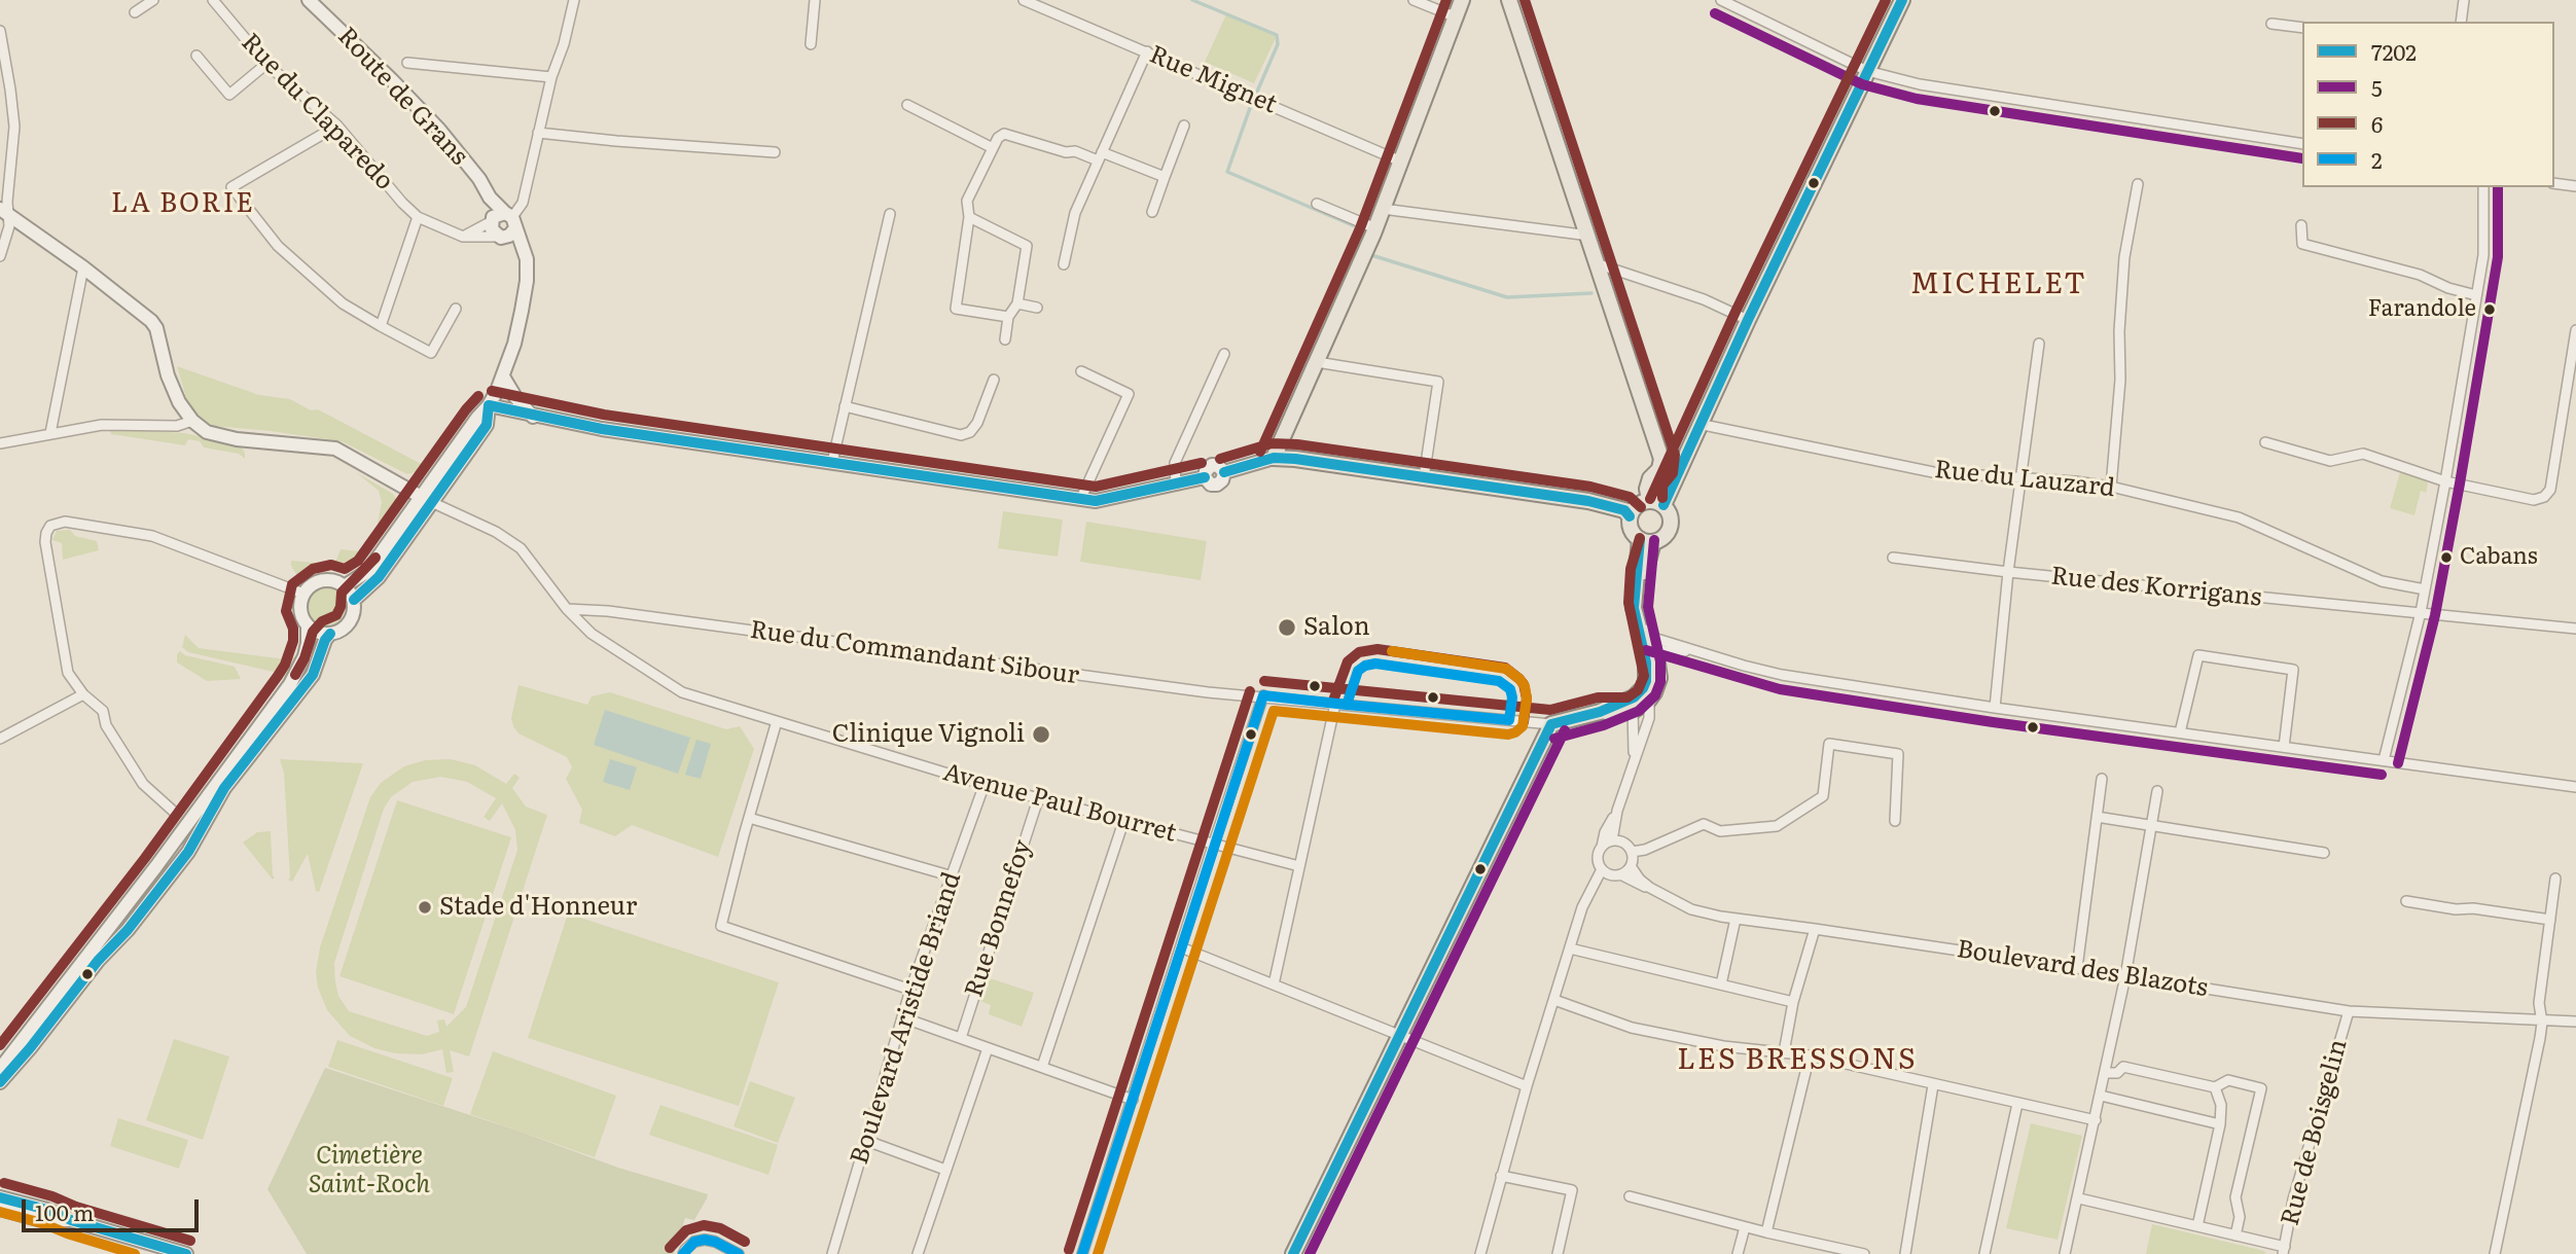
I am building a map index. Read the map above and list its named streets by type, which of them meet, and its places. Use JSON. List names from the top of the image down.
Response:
{
  "streets": {
    "main road": ["Route de Grans"],
    "street": [
      "Rue Mignet",
      "Rue du Claparedo",
      "Rue du Lauzard",
      "Rue des Korrigans",
      "Rue du Commandant Sibour",
      "Avenue Paul Bourret",
      "Rue Bonnefoy",
      "Boulevard des Blazots",
      "Boulevard Aristide Briand",
      "Rue de Boisgelin"
    ]
  },
  "crossings": [
    ["Route de Grans", "Rue du Claparedo"],
    ["Route de Grans", "Avenue Paul Bourret"],
    ["Rue du Commandant Sibour", "Avenue Paul Bourret"],
    ["Avenue Paul Bourret", "Rue Bonnefoy"],
    ["Avenue Paul Bourret", "Boulevard Aristide Briand"],
    ["Boulevard des Blazots", "Rue de Boisgelin"]
  ],
  "districts": ["LA BORIE", "MICHELET", "LES BRESSONS"],
  "parks": ["Cimetière Saint-Roch"],
  "places": [
    "Farandole",
    "Cabans",
    "Salon",
    "Clinique Vignoli",
    "Stade d'Honneur"
  ],
  "lines": [
    "transit line 7202",
    "transit line 6",
    "transit line 5",
    "transit line 2"
  ],
  "legend": [
    "7202",
    "5",
    "6",
    "2"
  ],
  "scale_bar": "100 m"
}
